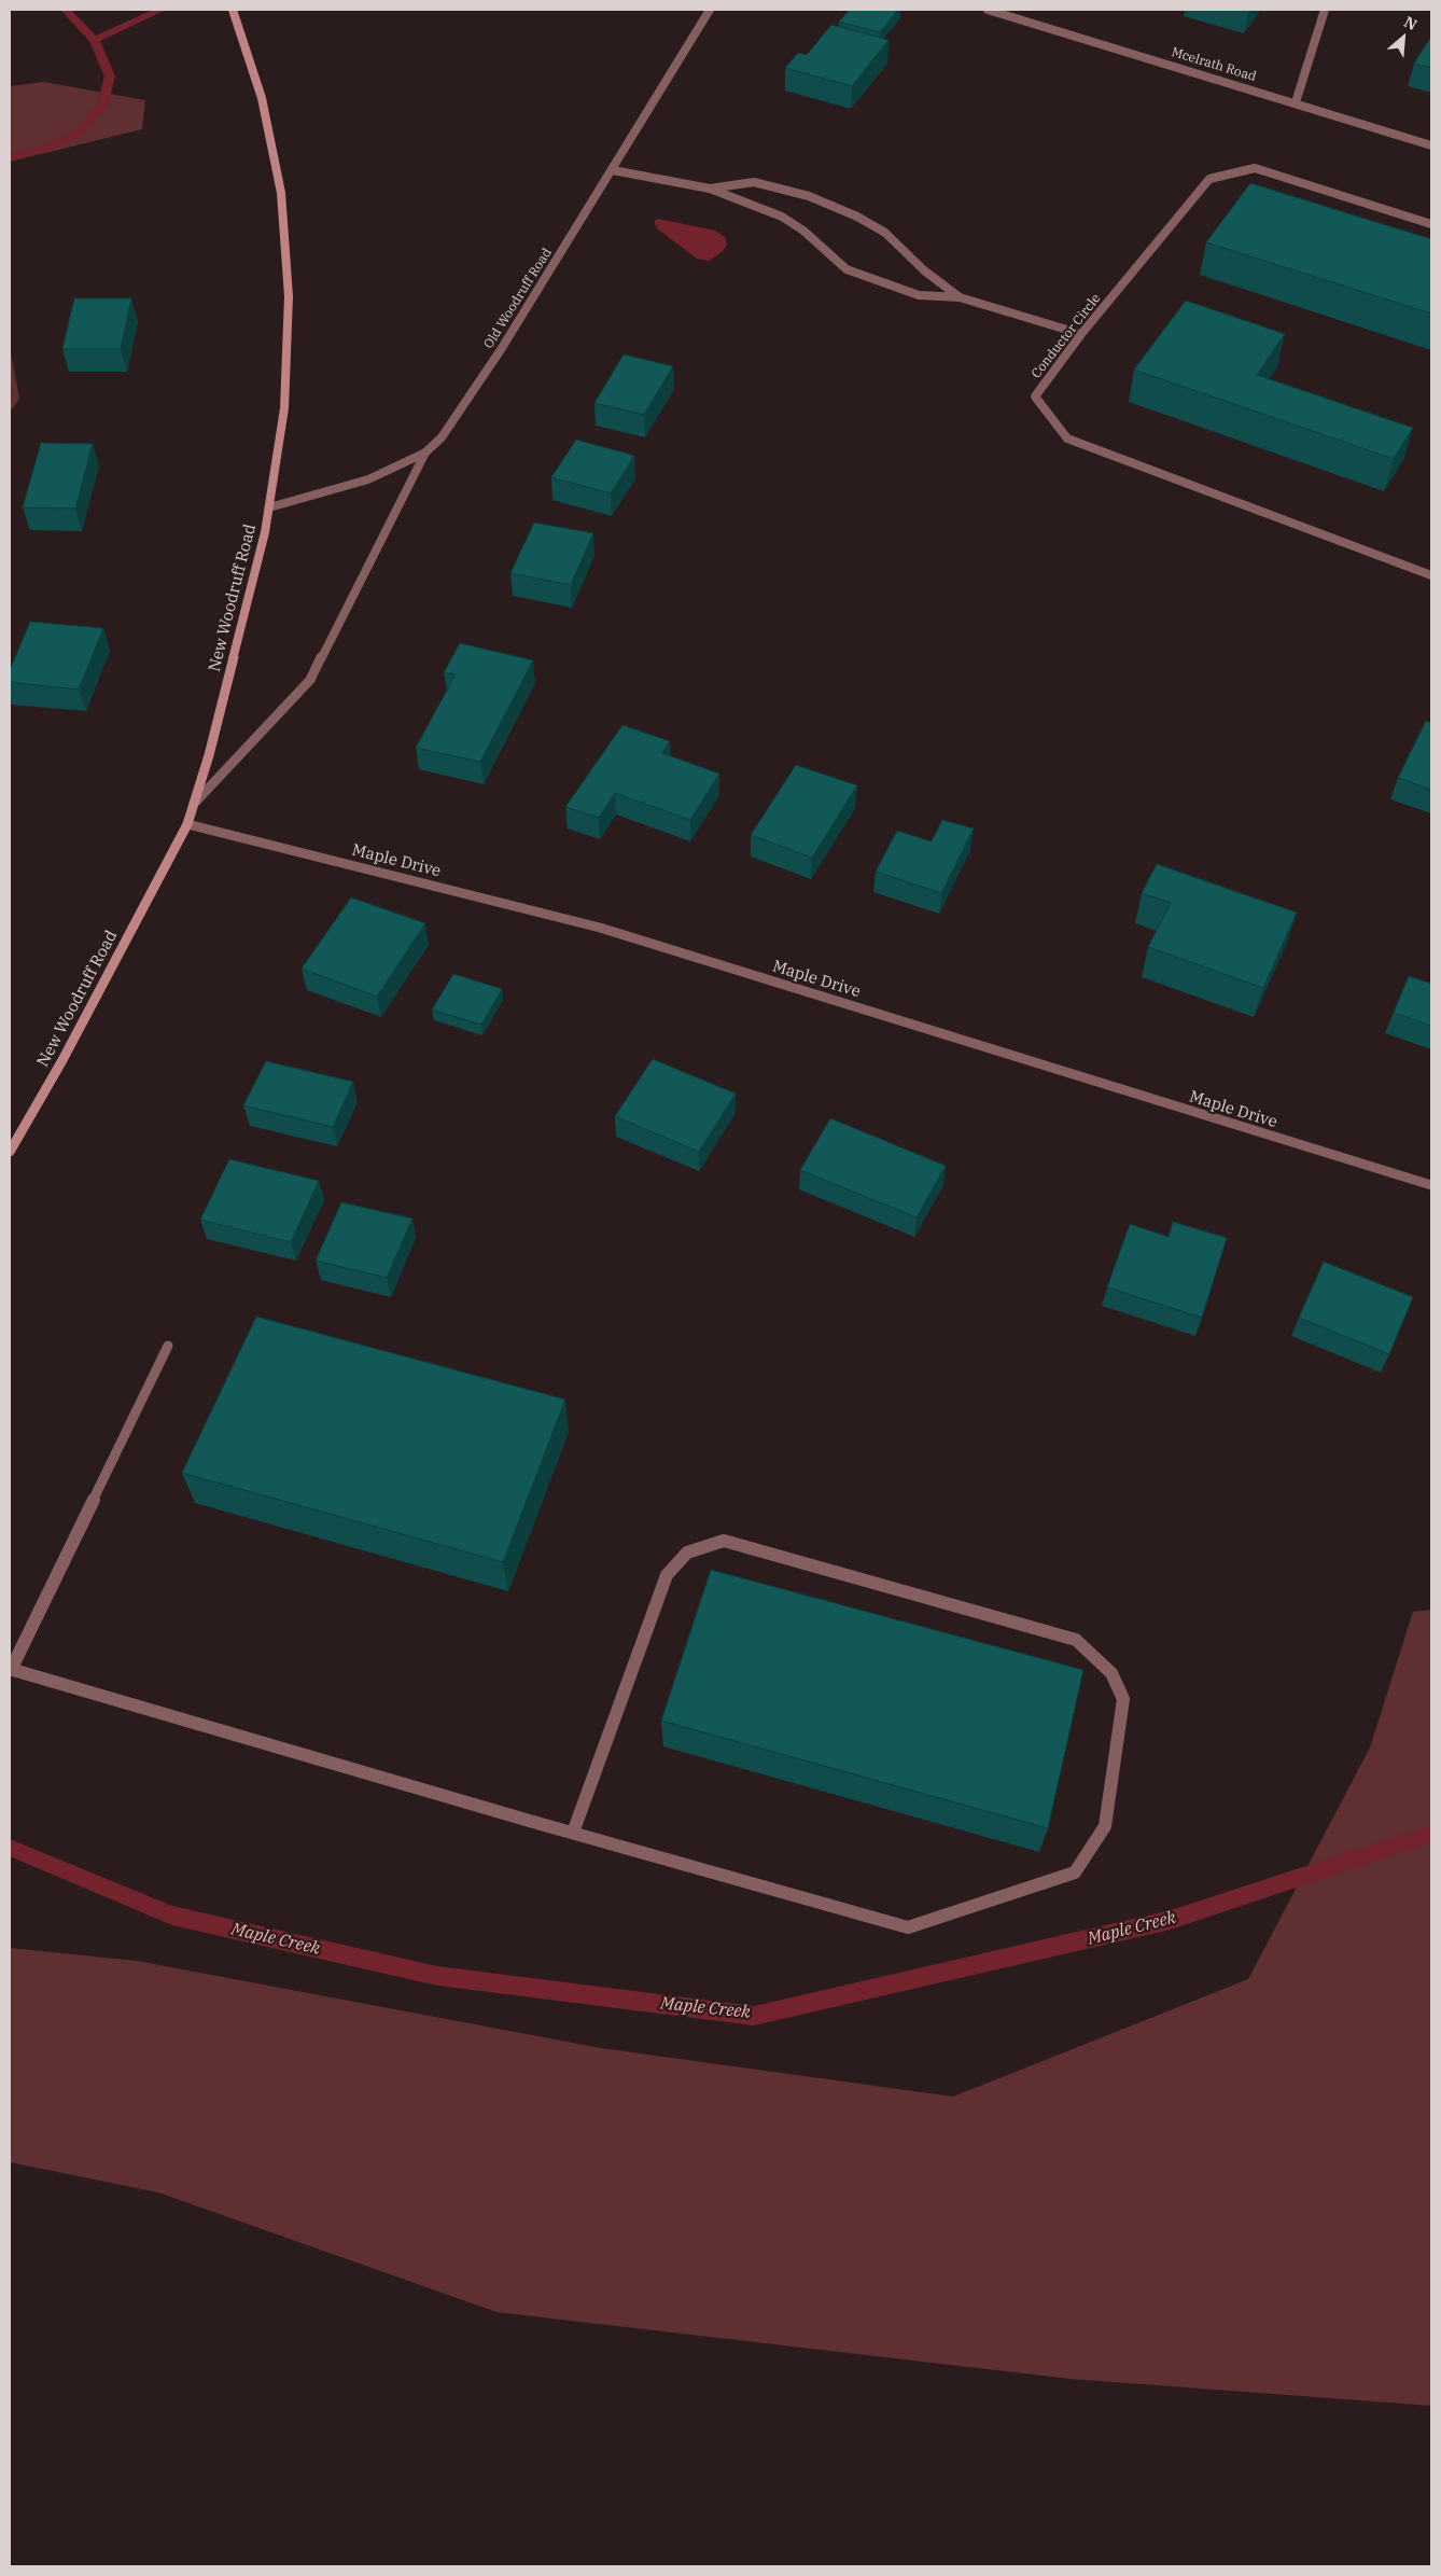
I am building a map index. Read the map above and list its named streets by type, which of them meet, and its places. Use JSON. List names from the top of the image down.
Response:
{
  "streets": {
    "main road": ["New Woodruff Road"],
    "street": [
      "Mcelrath Road",
      "Old Woodruff Road",
      "Conductor Circle",
      "Maple Drive"
    ]
  },
  "crossings": [
    ["Old Woodruff Road", "New Woodruff Road"],
    ["New Woodruff Road", "Maple Drive"]
  ],
  "water": ["Maple Creek"],
  "north": "top right"
}
